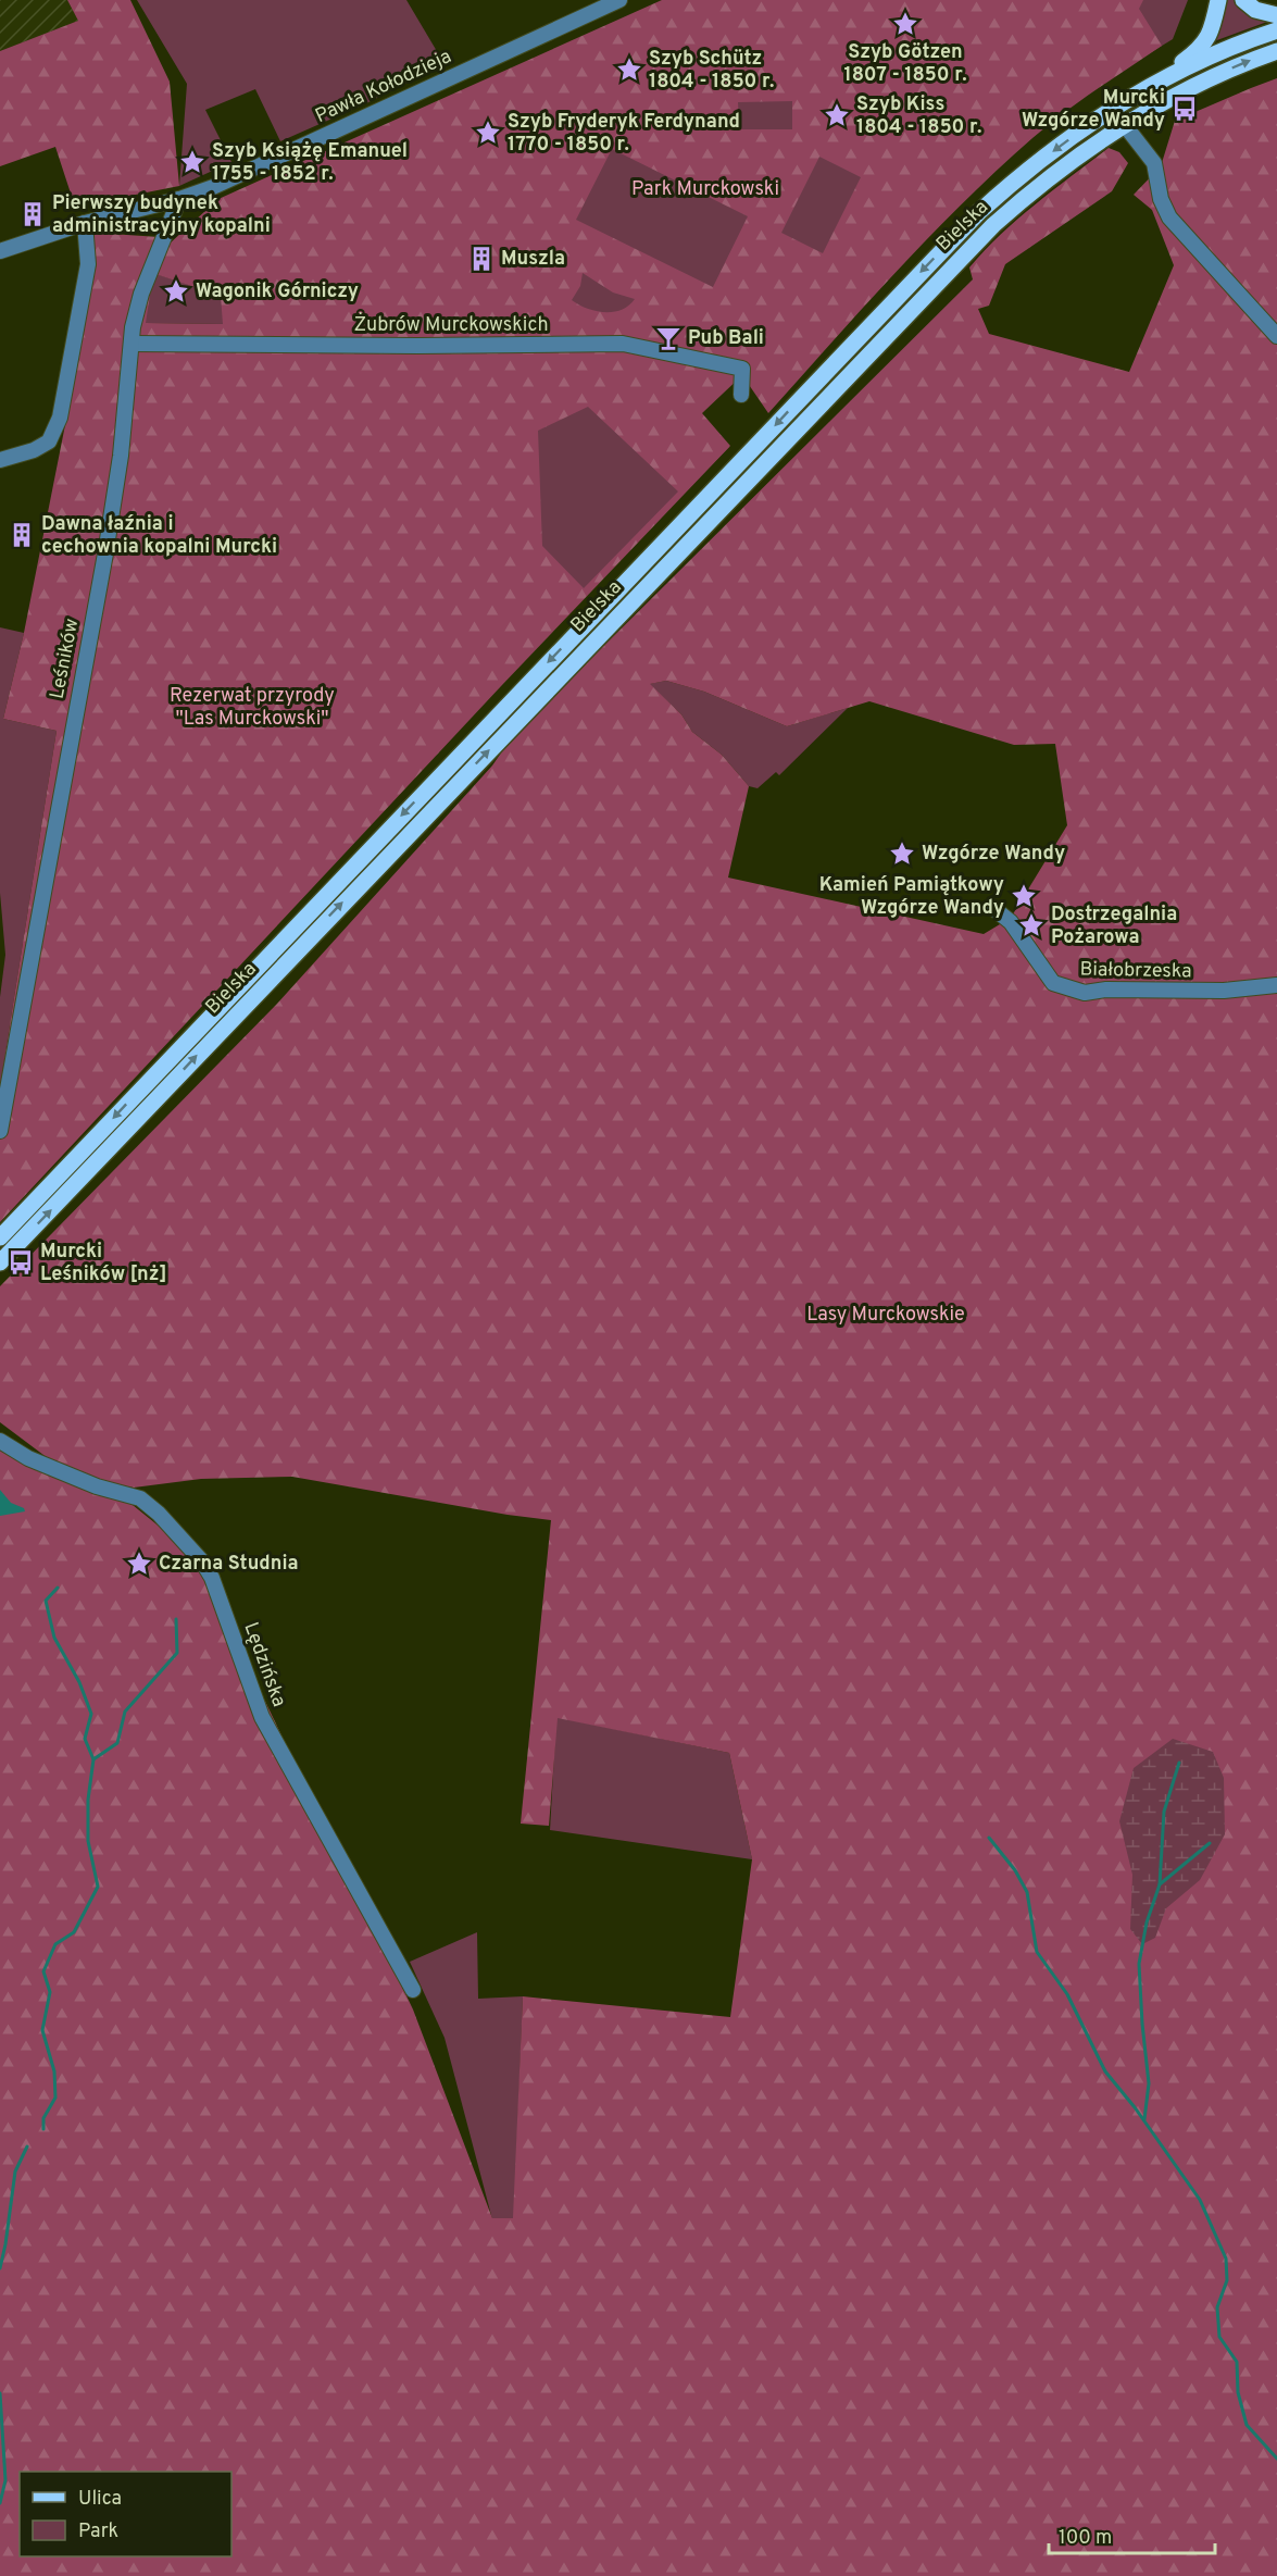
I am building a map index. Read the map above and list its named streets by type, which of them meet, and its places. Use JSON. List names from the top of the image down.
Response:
{
  "streets": {
    "main road": ["Bielska"],
    "street": [
      "Pawła Kołodzieja",
      "Żubrów Murckowskich",
      "Leśników",
      "Białobrzeska",
      "Lędzińska"
    ]
  },
  "crossings": [
    ["Pawła Kołodzieja", "Leśników"],
    ["Żubrów Murckowskich", "Leśników"]
  ],
  "parks": ["Park Murckowski", "Rezerwat przyrody \"Las Murckowski\"", "Lasy Murckowskie"],
  "places": {
    "place": [
      "Szyb Götzen 1807 - 1850 r.",
      "Szyb Schütz 1804 - 1850 r.",
      "Szyb Kiss 1804 - 1850 r.",
      "Szyb Fryderyk Ferdynand 1770 - 1850 r.",
      "Szyb Książę Emanuel 1755 - 1852 r.",
      "Wagonik Górniczy",
      "Wzgórze Wandy",
      "Kamień Pamiątkowy Wzgórze Wandy",
      "Dostrzegalnia Pożarowa",
      "Czarna Studnia"
    ],
    "bus stop": ["Murcki Wzgórze Wandy", "Murcki Leśników [nż]"],
    "building": ["Pierwszy budynek administracyjny kopalni", "Muszla", "Dawna łaźnia i cechownia kopalni Murcki"],
    "bar": ["Pub Bali"]
  },
  "legend": ["Ulica", "Park"],
  "scale_bar": "100 m"
}
